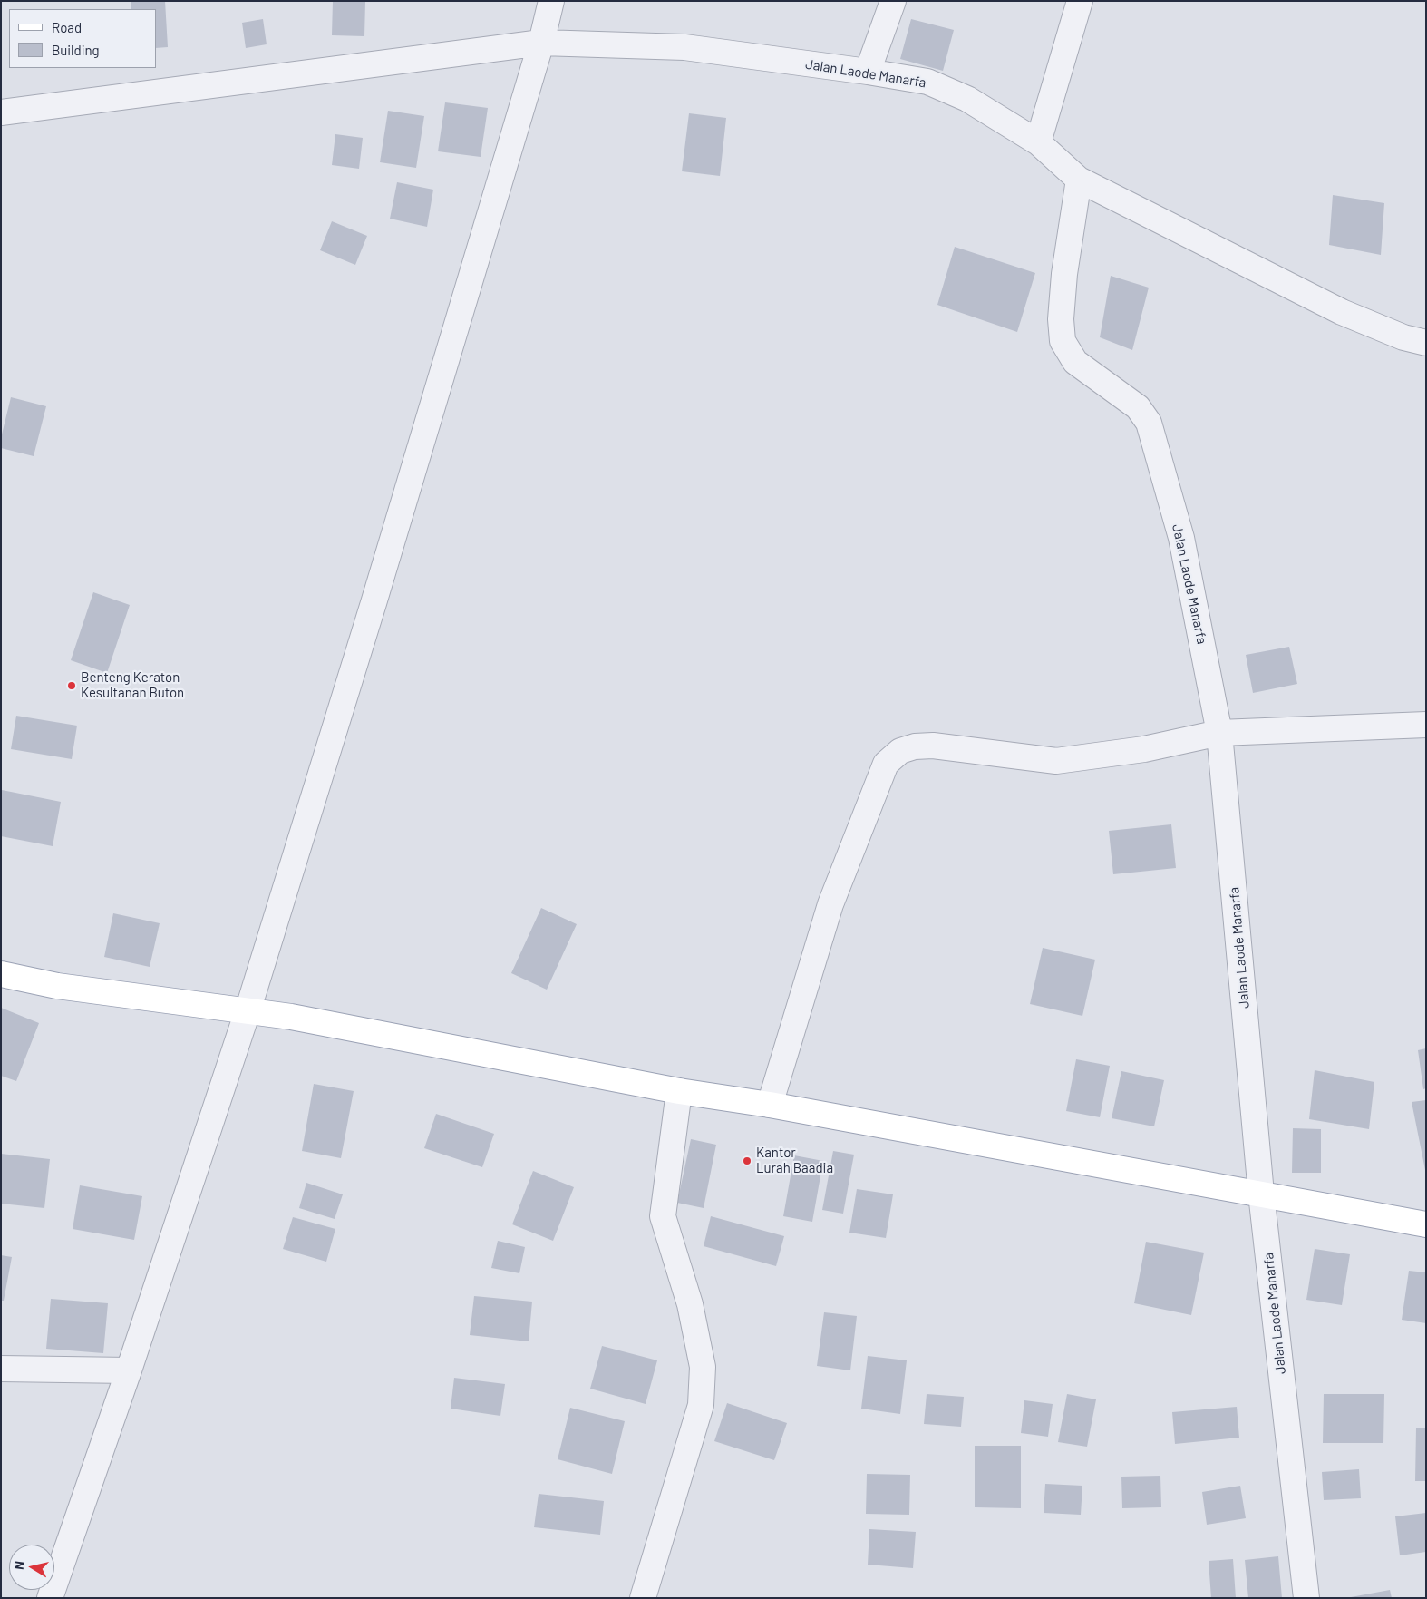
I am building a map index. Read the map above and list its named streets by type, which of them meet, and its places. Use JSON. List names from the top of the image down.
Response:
{
  "streets": {
    "street": ["Jalan Laode Manarfa"]
  },
  "places": ["Benteng Keraton Kesultanan Buton", "Kantor Lurah Baadia"],
  "legend": ["Road", "Building"],
  "north": "left"
}
